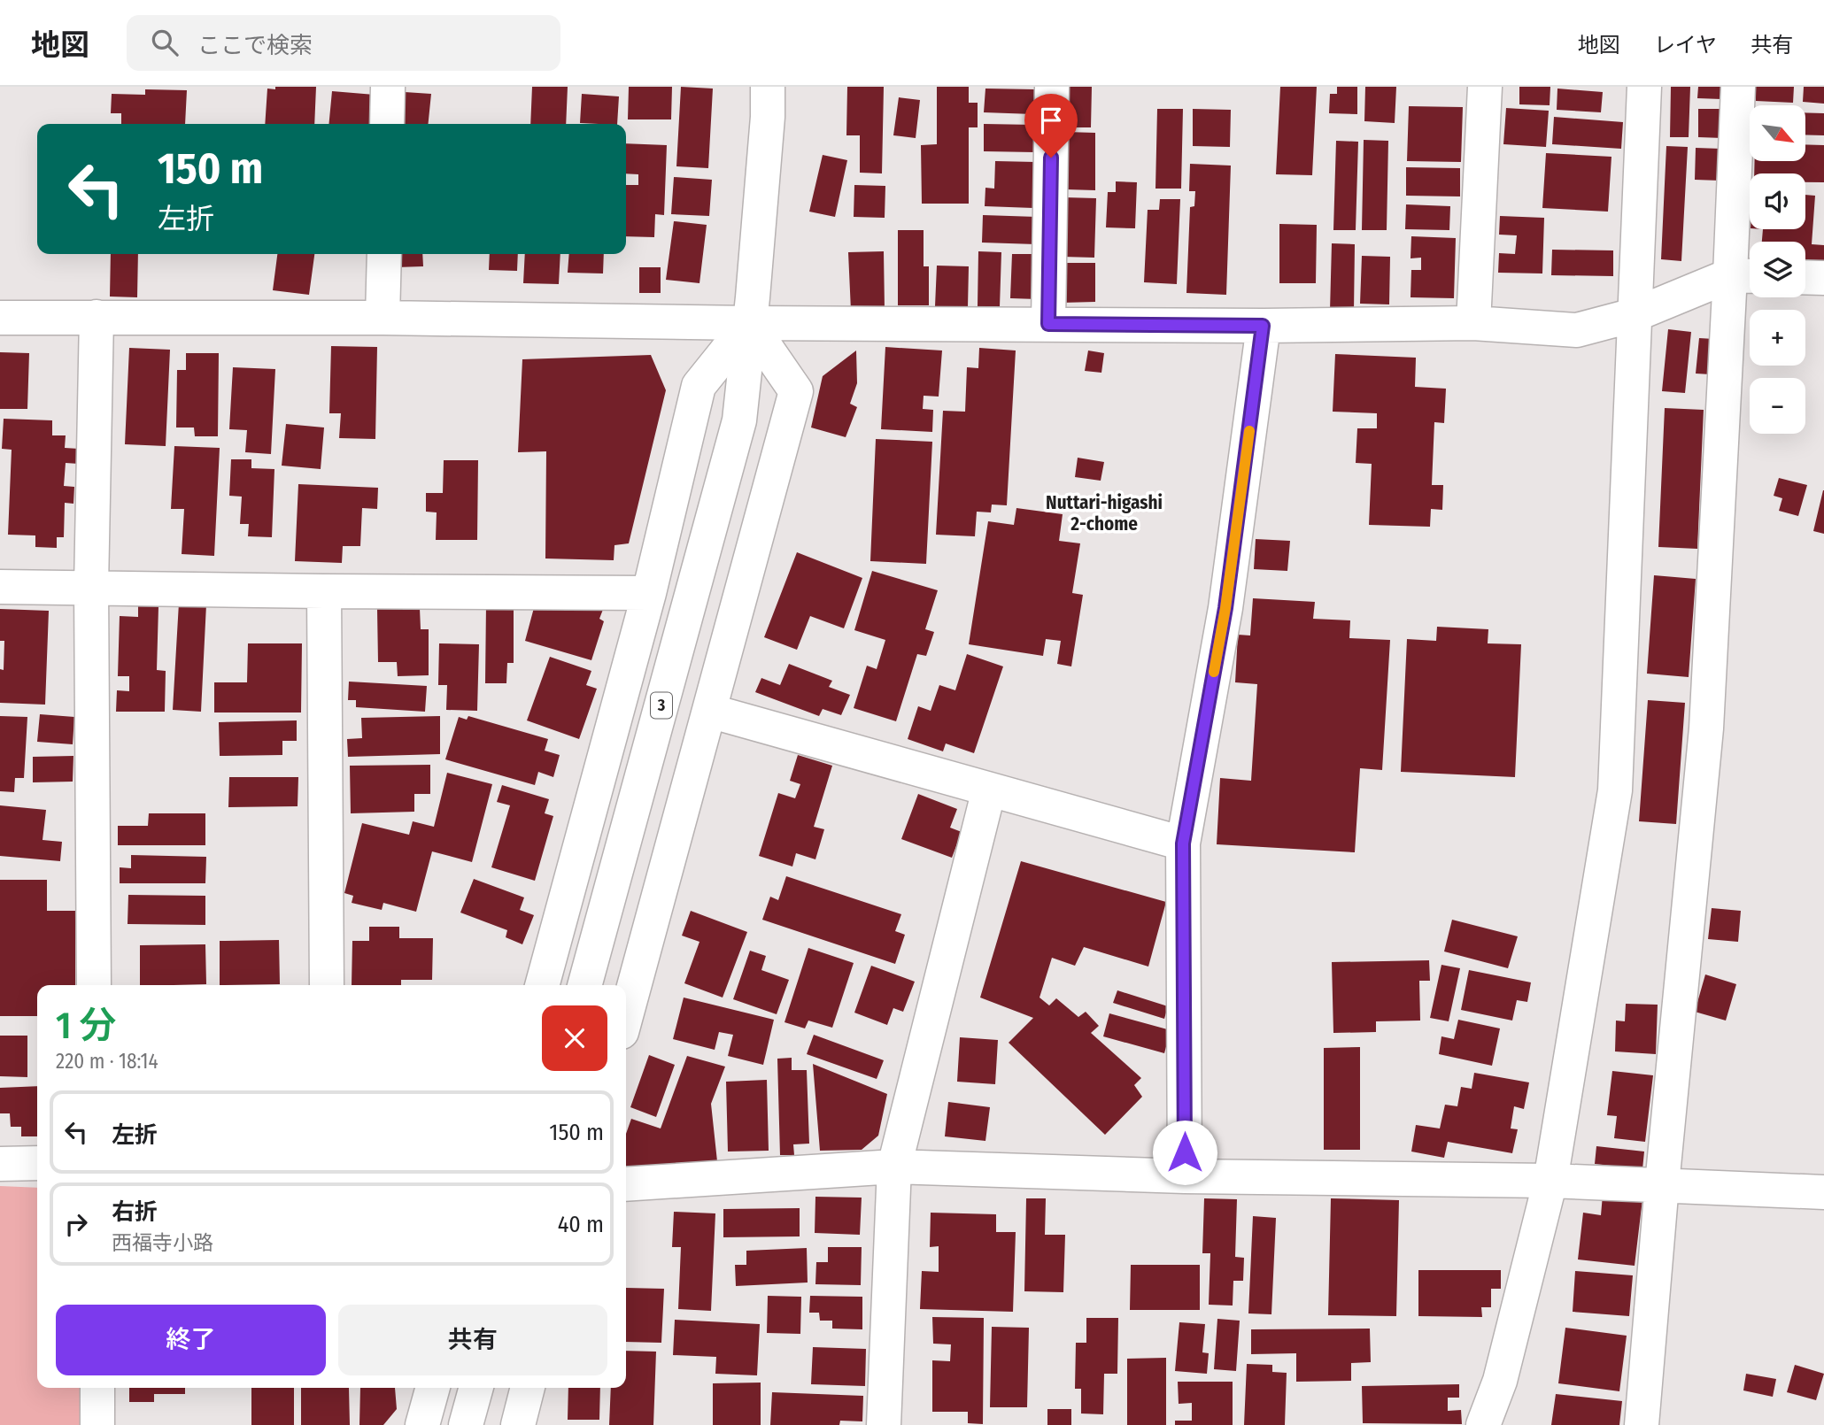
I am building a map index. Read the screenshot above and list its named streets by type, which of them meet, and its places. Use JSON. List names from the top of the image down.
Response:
{
  "streets": {
    "street": ["3"]
  },
  "districts": ["Nuttari-higashi 2-chome"],
  "north": "bottom right",
  "page": {
    "header": "地図",
    "search": "ここで検索",
    "nav": ["地図", "レイヤ", "共有"],
    "map_buttons": ["+", "−"],
    "turn": ["150 m", "左折"],
    "heading": ["1 分", "220 m · 18:14"],
    "list": [
      {
        "name": "左折",
        "value": "150 m"
      },
      {
        "name": "右折",
        "note": "西福寺小路",
        "value": "40 m"
      }
    ],
    "buttons": ["終了", "共有"]
  }
}
